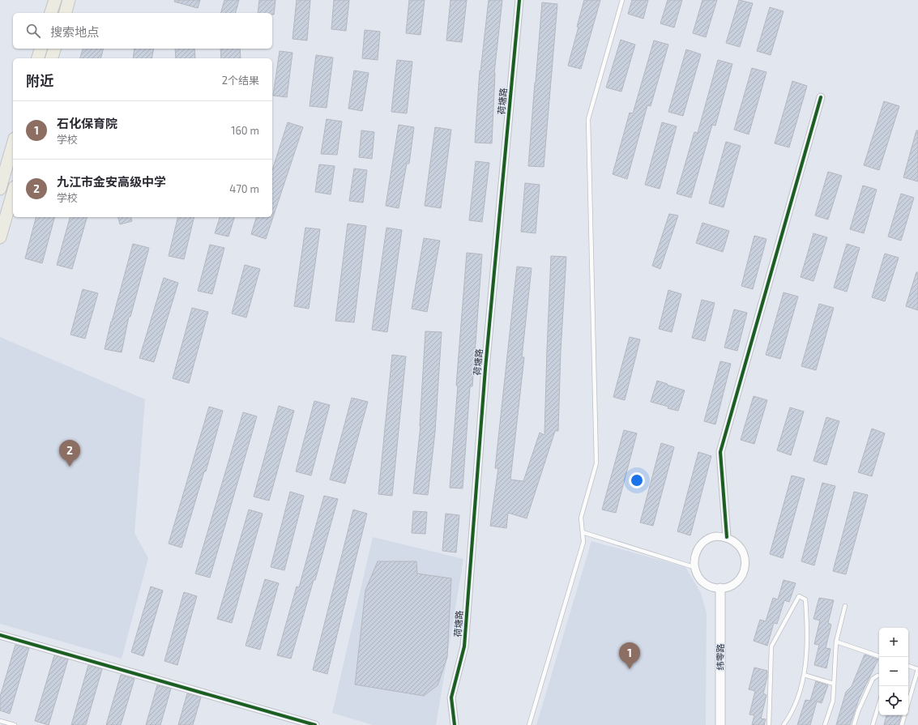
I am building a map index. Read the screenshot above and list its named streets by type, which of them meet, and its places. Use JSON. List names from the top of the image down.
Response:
{
  "streets": {
    "street": ["荷塘路", "纬零路"]
  },
  "page": {
    "search": "搜索地点",
    "heading": ["附近", "2个结果"],
    "list": [
      {
        "mark": "1",
        "name": "石化保育院",
        "note": "学校",
        "value": "160 m"
      },
      {
        "mark": "2",
        "name": "九江市金安高级中学",
        "note": "学校",
        "value": "470 m"
      }
    ],
    "pins": ["2", "1"],
    "map_buttons": ["+", "−"]
  }
}
